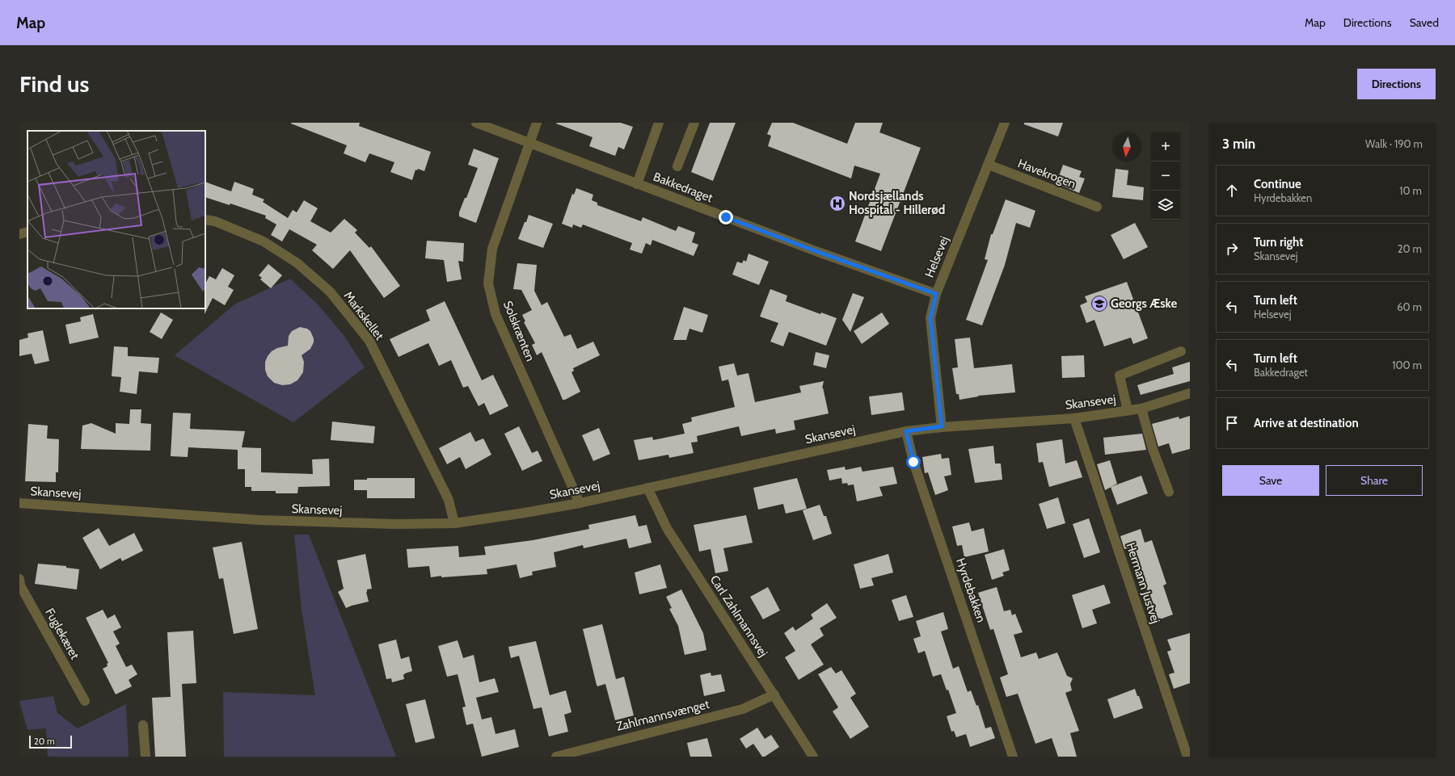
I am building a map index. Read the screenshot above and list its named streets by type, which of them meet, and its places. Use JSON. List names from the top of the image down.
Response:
{
  "streets": {
    "street": [
      "Havekrogen",
      "Bakkedraget",
      "Helsevej",
      "Markskellet",
      "Solskrænten",
      "Skansevej",
      "Hermann Justvej",
      "Hyrdebakken",
      "Carl Zahlmannsvej",
      "Fuglekæret",
      "Zahlmannsvænget"
    ]
  },
  "crossings": [
    ["Havekrogen", "Helsevej"],
    ["Bakkedraget", "Helsevej"],
    ["Bakkedraget", "Solskrænten"],
    ["Helsevej", "Skansevej"],
    ["Markskellet", "Skansevej"],
    ["Solskrænten", "Skansevej"],
    ["Skansevej", "Hermann Justvej"],
    ["Skansevej", "Hyrdebakken"],
    ["Skansevej", "Carl Zahlmannsvej"],
    ["Carl Zahlmannsvej", "Zahlmannsvænget"]
  ],
  "places": {
    "hospital": ["Nordsjællands Hospital - Hillerød"],
    "school or university": ["Georgs Æske"]
  },
  "scale_bar": "20 m",
  "north": "bottom",
  "page": {
    "header": "Map",
    "nav": ["Map", "Directions", "Saved"],
    "buttons": [
      "Directions",
      ["Save", "Share"]
    ],
    "title": "Find us",
    "heading": ["3 min", "Walk · 190 m"],
    "map_buttons": ["+", "−"],
    "list": [
      ["Continue", "Hyrdebakken", "10 m"],
      ["Turn right", "Skansevej", "20 m"],
      ["Turn left", "Helsevej", "60 m"],
      ["Turn left", "Bakkedraget", "100 m"],
      "Arrive at destination"
    ],
    "scale": "20 m"
  }
}
